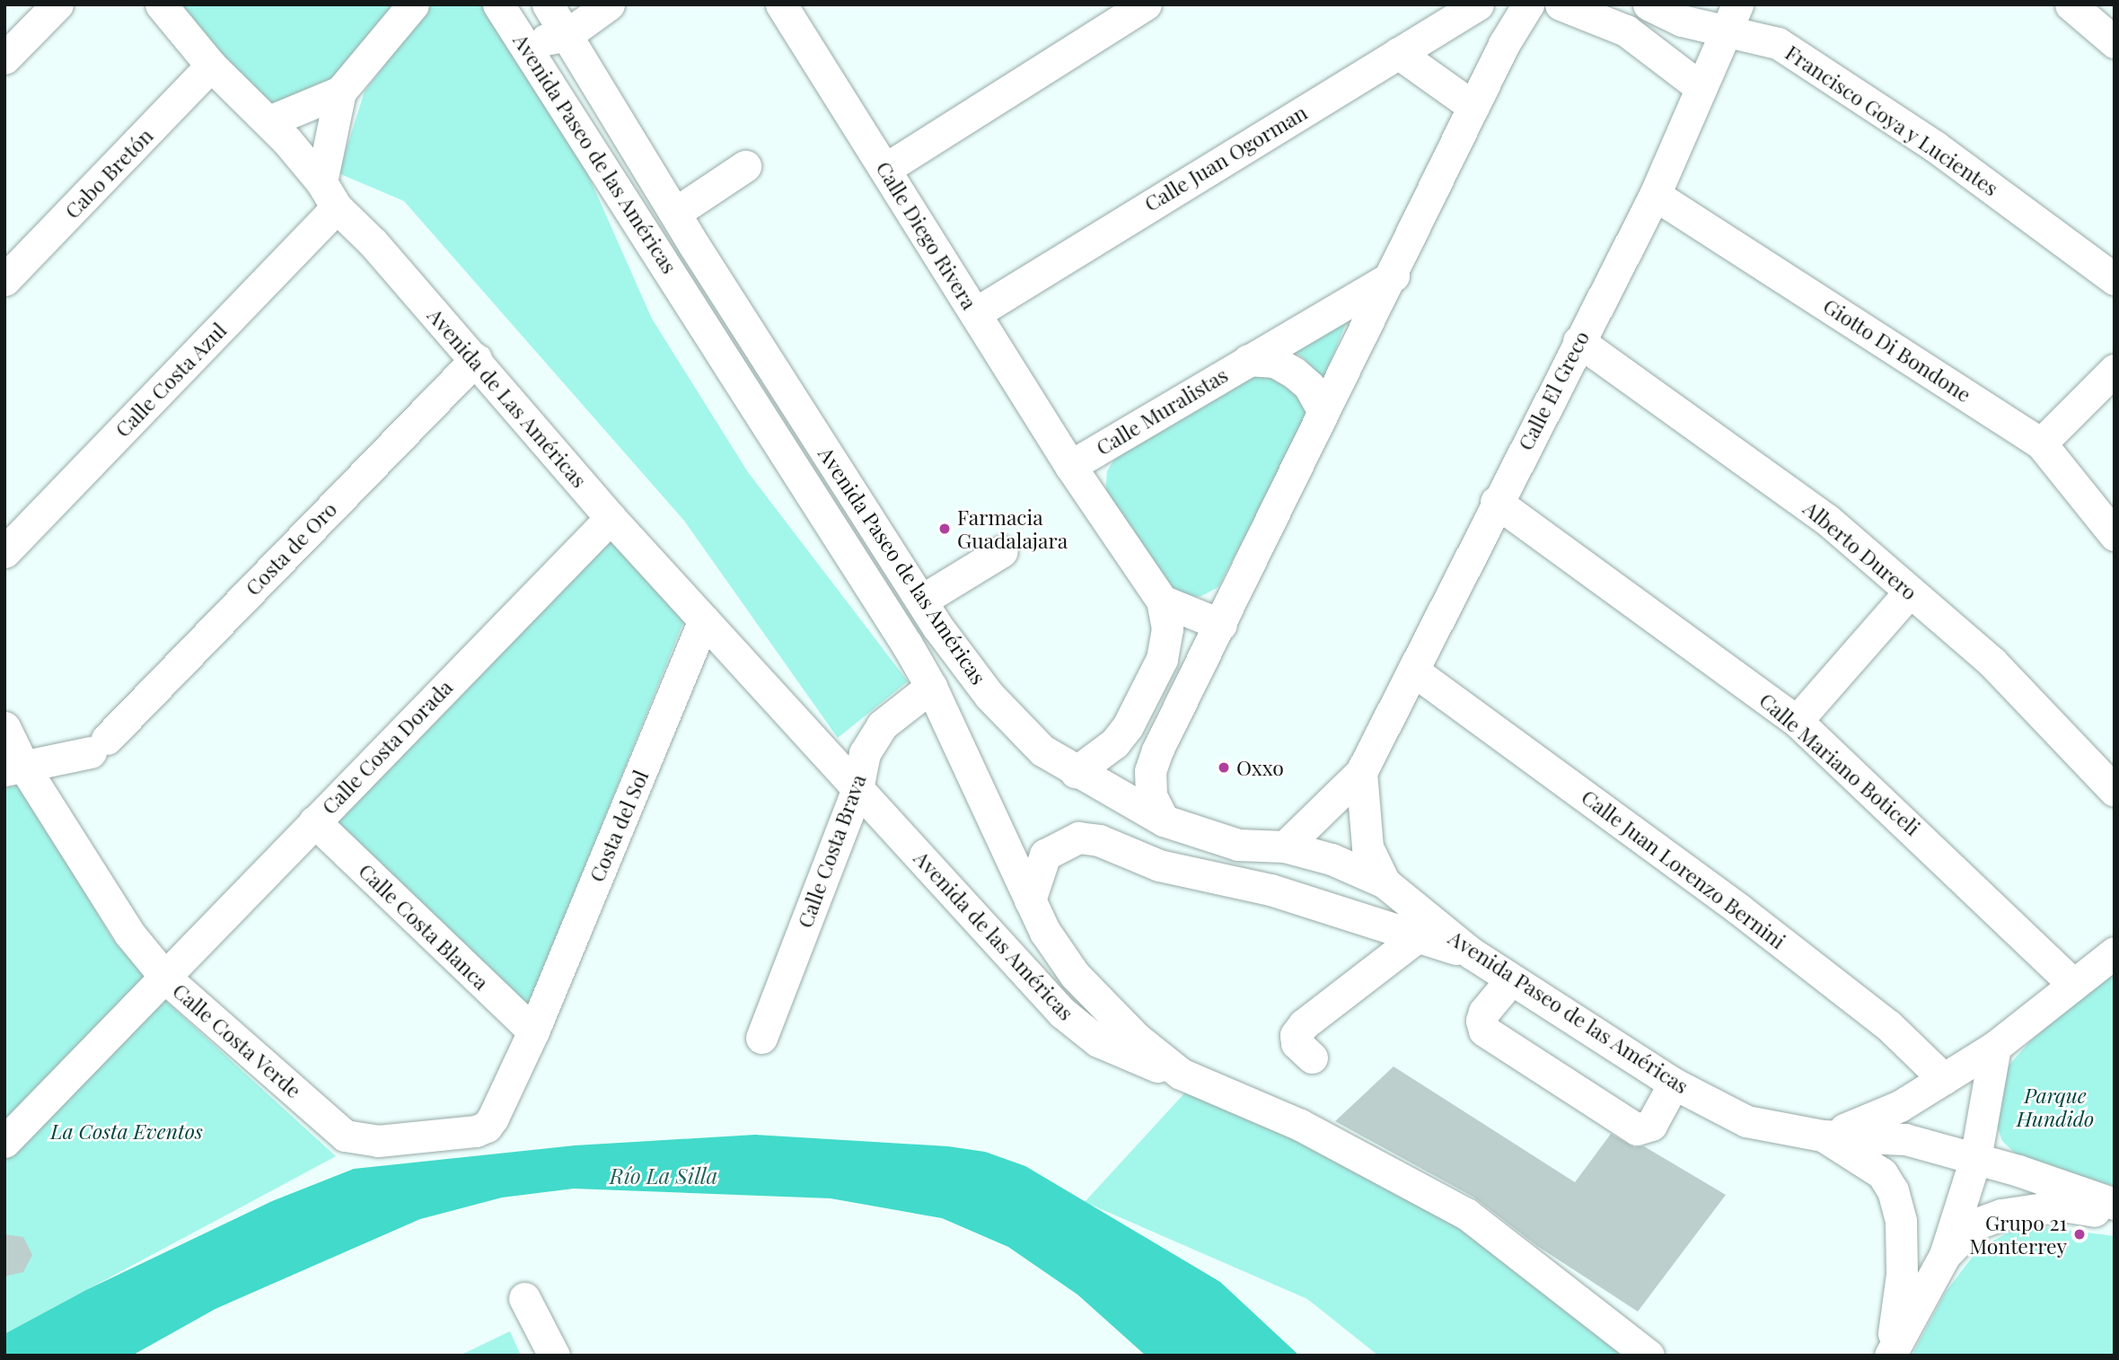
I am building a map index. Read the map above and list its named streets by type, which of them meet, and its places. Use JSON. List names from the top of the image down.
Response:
{
  "streets": {
    "street": [
      "Francisco Goya y Lucientes",
      "Avenida Paseo de las Américas",
      "Calle Juan Ogorman",
      "Cabo Bretón",
      "Calle Diego Rivera",
      "Giotto Di Bondone",
      "Calle Costa Azul",
      "Calle El Greco",
      "Avenida de Las Américas",
      "Calle Muralistas",
      "Costa de Oro",
      "Alberto Durero",
      "Calle Costa Dorada",
      "Calle Mariano Boticeli",
      "Costa del Sol",
      "Calle Costa Brava",
      "Calle Juan Lorenzo Bernini",
      "Calle Costa Blanca",
      "Avenida de las Américas",
      "Calle Costa Verde"
    ]
  },
  "crossings": [
    ["Francisco Goya y Lucientes", "Calle El Greco"],
    ["Avenida Paseo de las Américas", "Calle El Greco"],
    ["Avenida Paseo de las Américas", "Calle Costa Brava"],
    ["Avenida Paseo de las Américas", "Avenida de las Américas"],
    ["Calle Juan Ogorman", "Calle Diego Rivera"],
    ["Cabo Bretón", "Avenida de Las Américas"],
    ["Calle Diego Rivera", "Calle Muralistas"],
    ["Giotto Di Bondone", "Calle El Greco"],
    ["Calle Costa Azul", "Avenida de Las Américas"],
    ["Calle El Greco", "Alberto Durero"],
    ["Calle El Greco", "Calle Mariano Boticeli"],
    ["Calle El Greco", "Calle Juan Lorenzo Bernini"],
    ["Avenida de Las Américas", "Costa de Oro"],
    ["Avenida de Las Américas", "Calle Costa Dorada"],
    ["Avenida de Las Américas", "Costa del Sol"],
    ["Avenida de Las Américas", "Calle Costa Brava"],
    ["Avenida de Las Américas", "Avenida de las Américas"],
    ["Costa de Oro", "Calle Costa Verde"],
    ["Calle Costa Dorada", "Calle Costa Blanca"],
    ["Calle Costa Dorada", "Calle Costa Verde"],
    ["Costa del Sol", "Calle Costa Blanca"],
    ["Costa del Sol", "Calle Costa Verde"],
    ["Calle Costa Brava", "Avenida de las Américas"],
    ["Calle Costa Blanca", "Calle Costa Verde"]
  ],
  "water": ["Río La Silla"],
  "parks": ["Parque Hundido", "La Costa Eventos"],
  "places": ["Farmacia Guadalajara", "Oxxo", "Grupo 21 Monterrey"]
}
